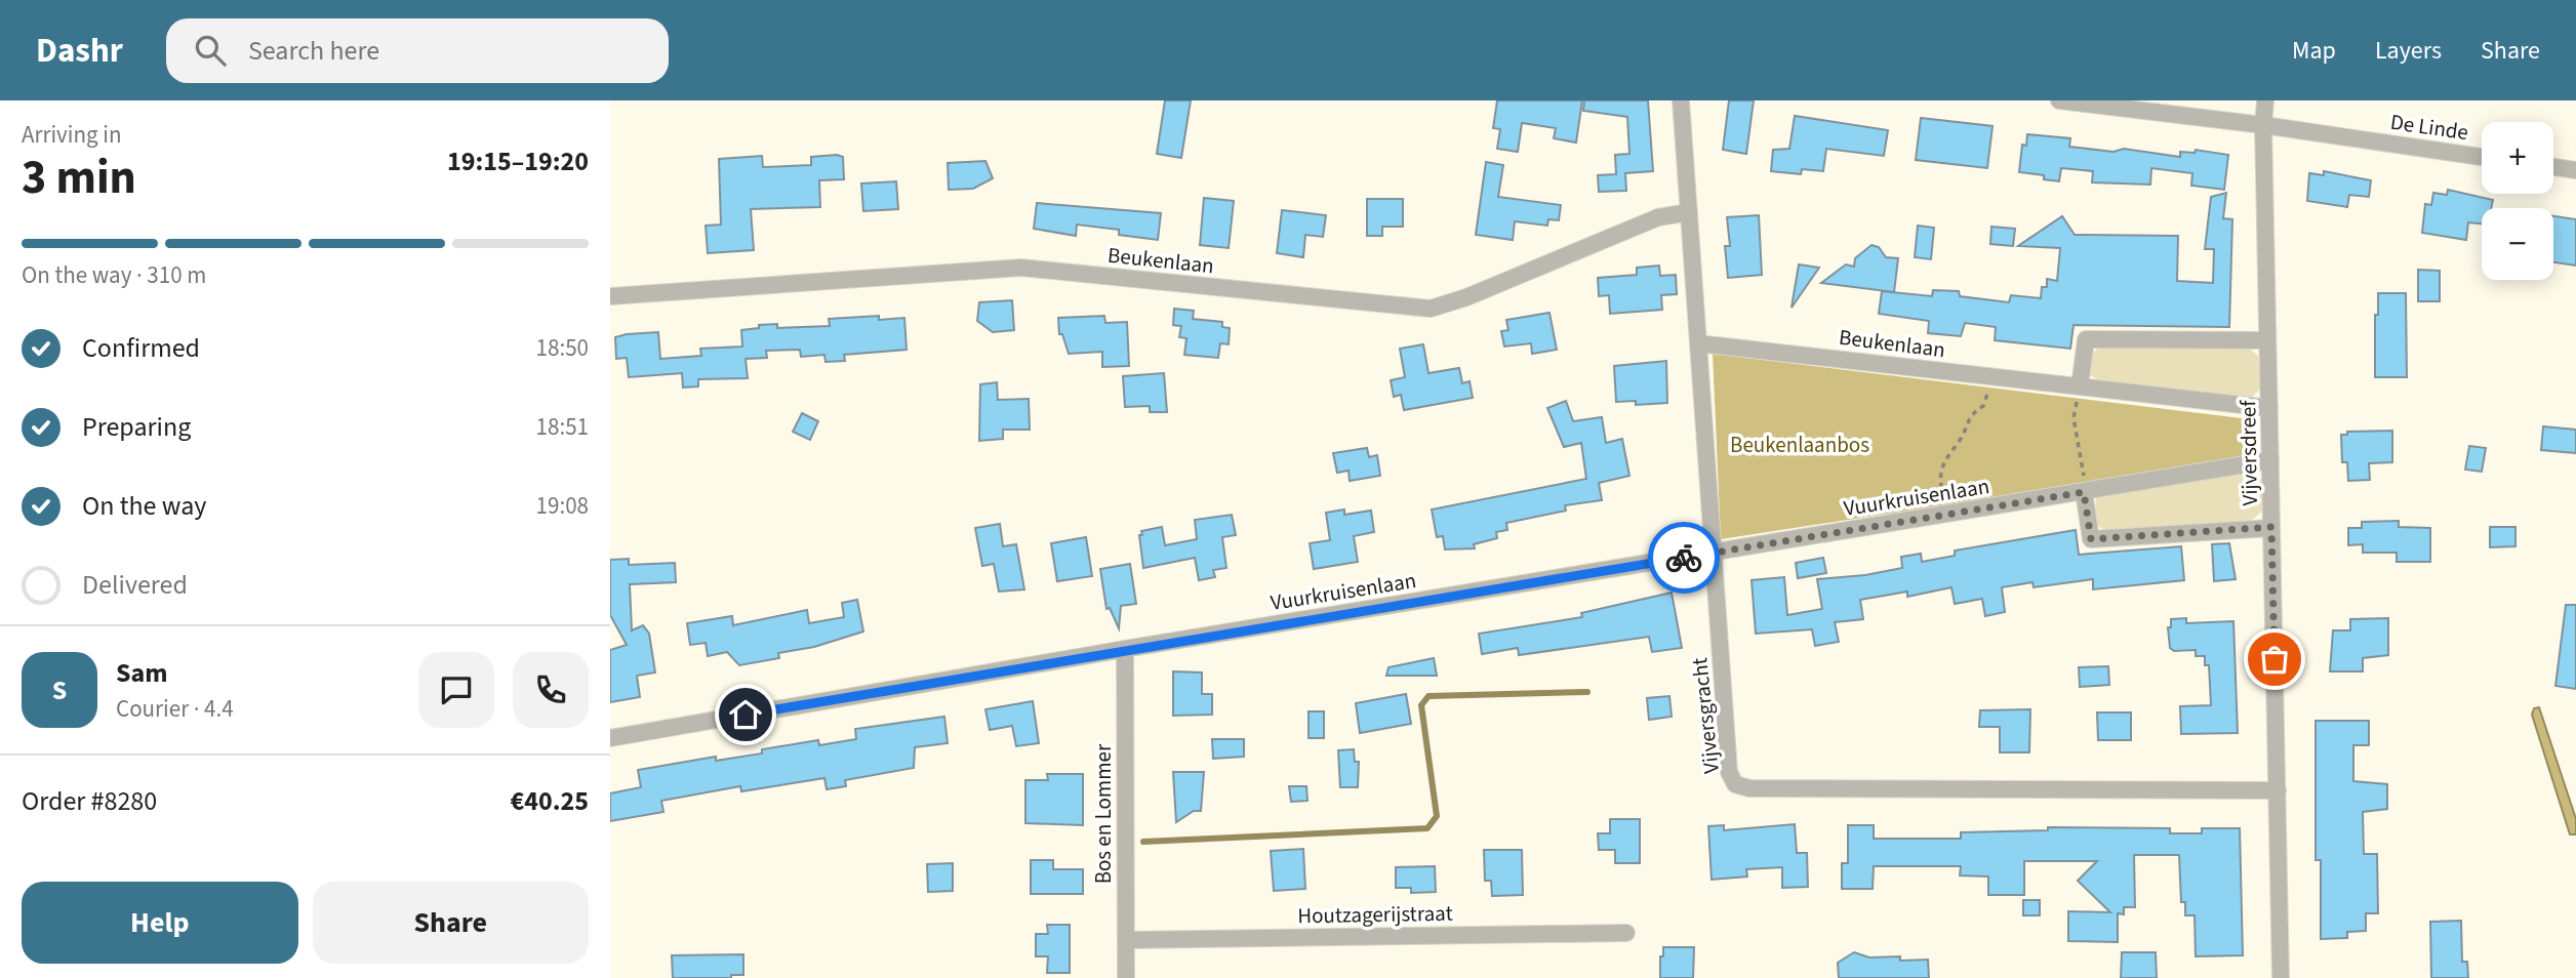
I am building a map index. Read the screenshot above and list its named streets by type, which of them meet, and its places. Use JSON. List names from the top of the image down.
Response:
{
  "streets": {
    "street": [
      "De Linde",
      "Beukenlaan",
      "Vijversdreef",
      "Vuurkruisenlaan",
      "Vijversgracht",
      "Bos en Lommer",
      "Houtzagerijstraat"
    ]
  },
  "crossings": [
    ["De Linde", "Vijversdreef"],
    ["Beukenlaan", "Vijversdreef"],
    ["Beukenlaan", "Vijversgracht"],
    ["Vijversdreef", "Vuurkruisenlaan"],
    ["Vijversdreef", "Vijversgracht"],
    ["Vuurkruisenlaan", "Vijversgracht"],
    ["Vuurkruisenlaan", "Bos en Lommer"],
    ["Bos en Lommer", "Houtzagerijstraat"]
  ],
  "parks": ["Beukenlaanbos"],
  "page": {
    "header": "Dashr",
    "search": "Search here",
    "nav": ["Map", "Layers", "Share"],
    "heading": ["3 min", "Arriving in", "19:15–19:20"],
    "panel": [
      "Sam",
      "Courier · 4.4",
      "Order #8280",
      "€40.25"
    ],
    "map_buttons": ["+", "−"],
    "bar": "On the way · 310 m",
    "list": [
      ["Confirmed", "18:50"],
      ["Preparing", "18:51"],
      ["On the way", "19:08"],
      "Delivered"
    ],
    "round": "S",
    "buttons": ["Help", "Share"]
  }
}
